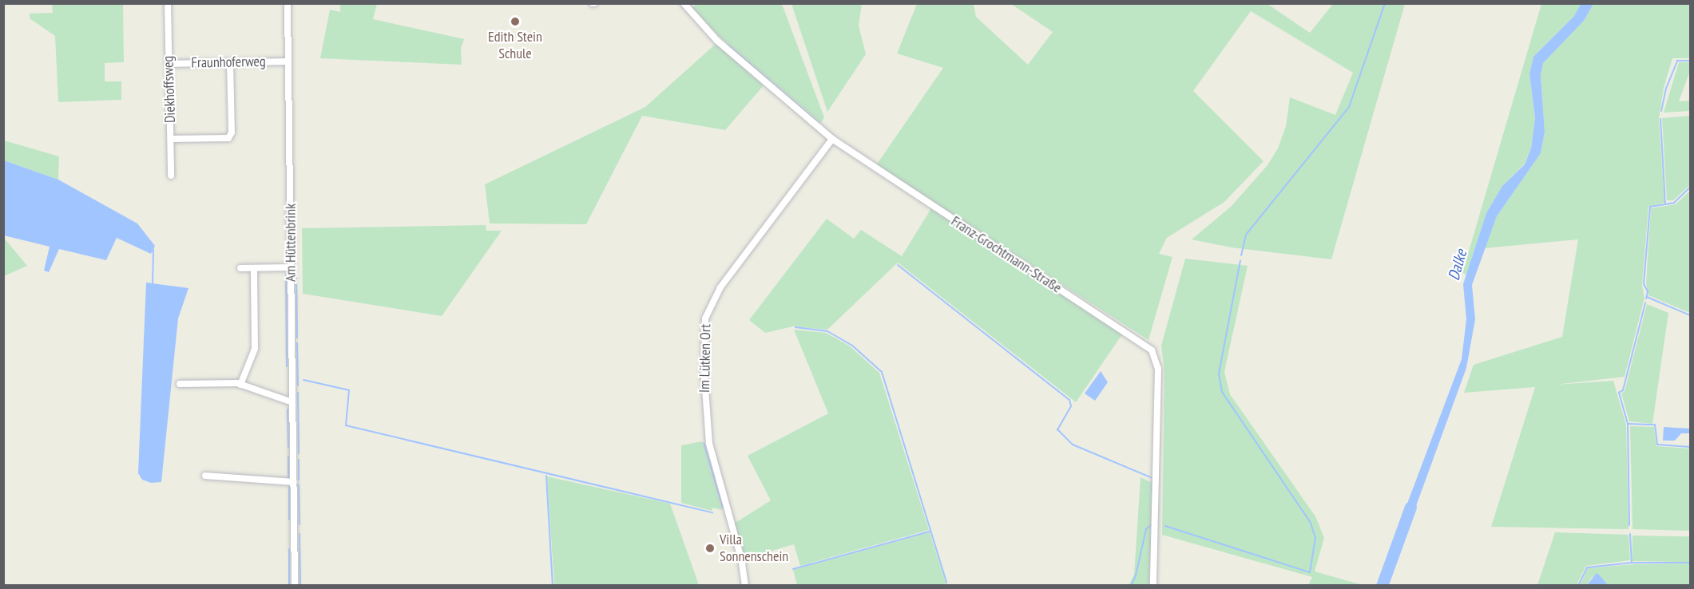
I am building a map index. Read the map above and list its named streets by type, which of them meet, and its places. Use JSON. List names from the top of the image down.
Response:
{
  "streets": {
    "street": [
      "Fraunhoferweg",
      "Diekhoffsweg",
      "Am Hüttenbrink",
      "Franz-Grochtmann-Straße",
      "Im Lütken Ort"
    ]
  },
  "crossings": [
    ["Fraunhoferweg", "Diekhoffsweg"],
    ["Fraunhoferweg", "Am Hüttenbrink"],
    ["Franz-Grochtmann-Straße", "Im Lütken Ort"]
  ],
  "water": ["Dalke"],
  "places": ["Edith Stein Schule", "Villa Sonnenschein"]
}
